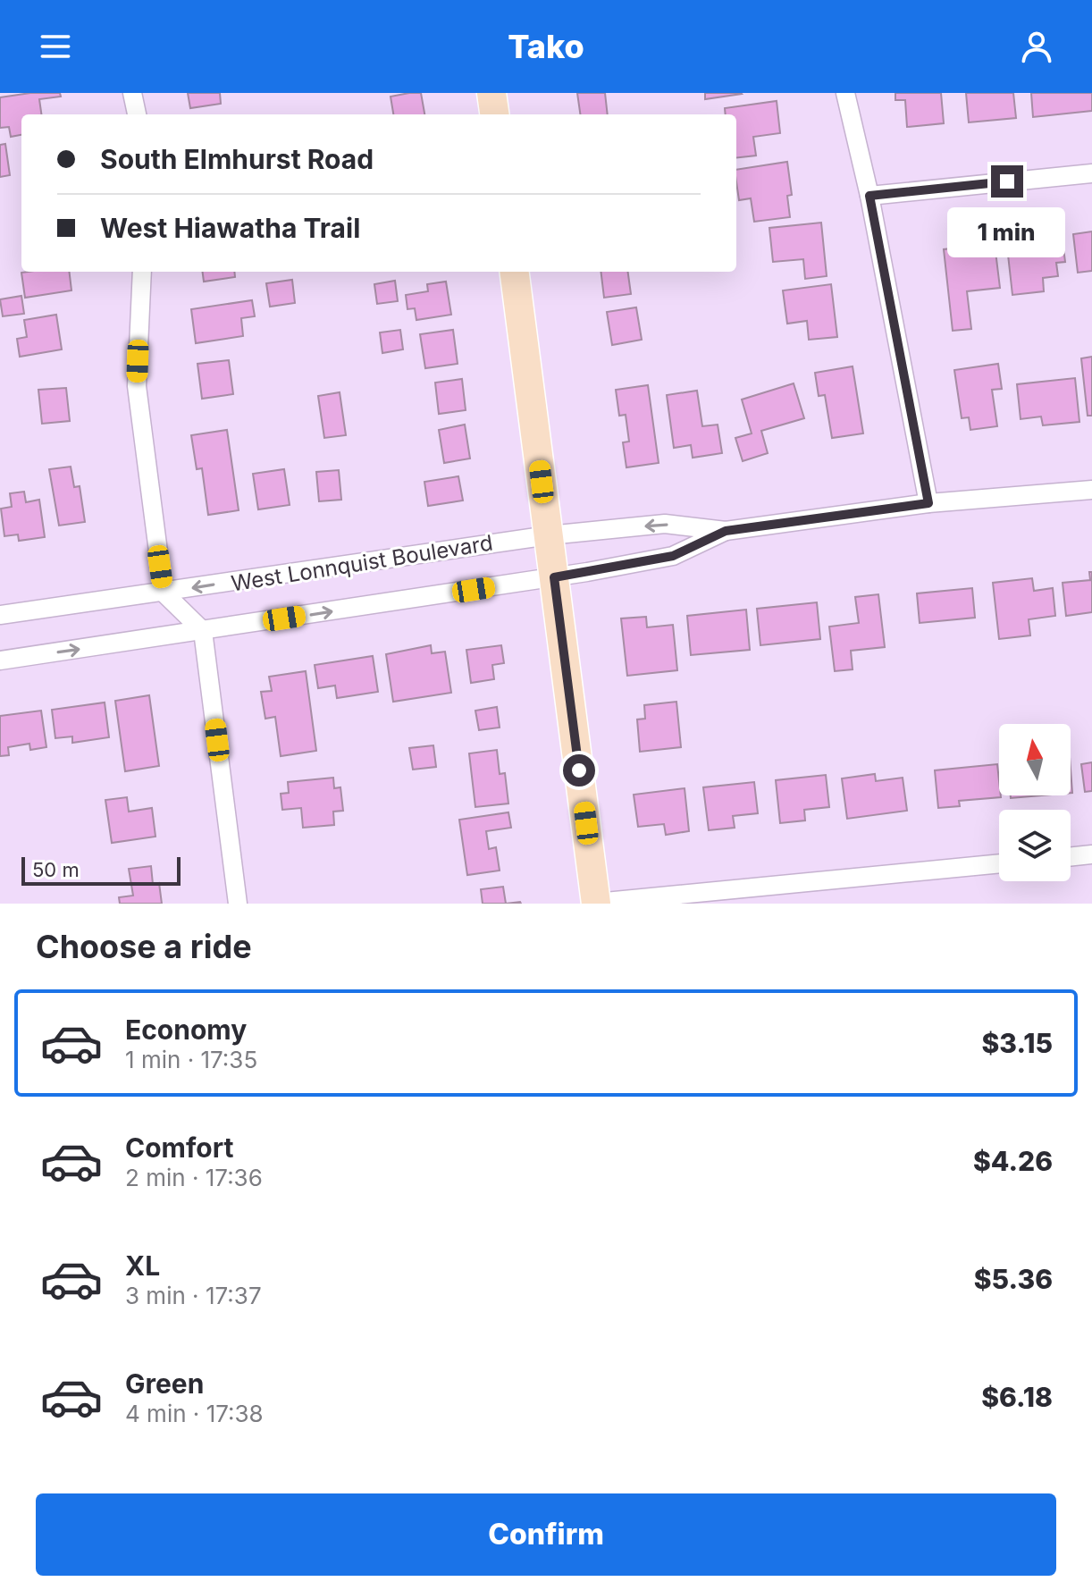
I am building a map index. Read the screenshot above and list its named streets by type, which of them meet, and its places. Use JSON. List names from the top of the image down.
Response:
{
  "streets": {
    "street": ["West Lonnquist Boulevard"]
  },
  "scale_bar": "50 m",
  "north": "top",
  "page": {
    "header": "Tako",
    "banner": ["South Elmhurst Road", "West Hiawatha Trail"],
    "bubble": "1 min",
    "scale": "50 m",
    "heading": "Choose a ride",
    "list": [
      {
        "name": "Economy",
        "note": "1 min · 17:35",
        "value": "$3.15"
      },
      {
        "name": "Comfort",
        "note": "2 min · 17:36",
        "value": "$4.26"
      },
      {
        "name": "XL",
        "note": "3 min · 17:37",
        "value": "$5.36"
      },
      {
        "name": "Green",
        "note": "4 min · 17:38",
        "value": "$6.18"
      }
    ],
    "buttons": "Confirm"
  }
}
